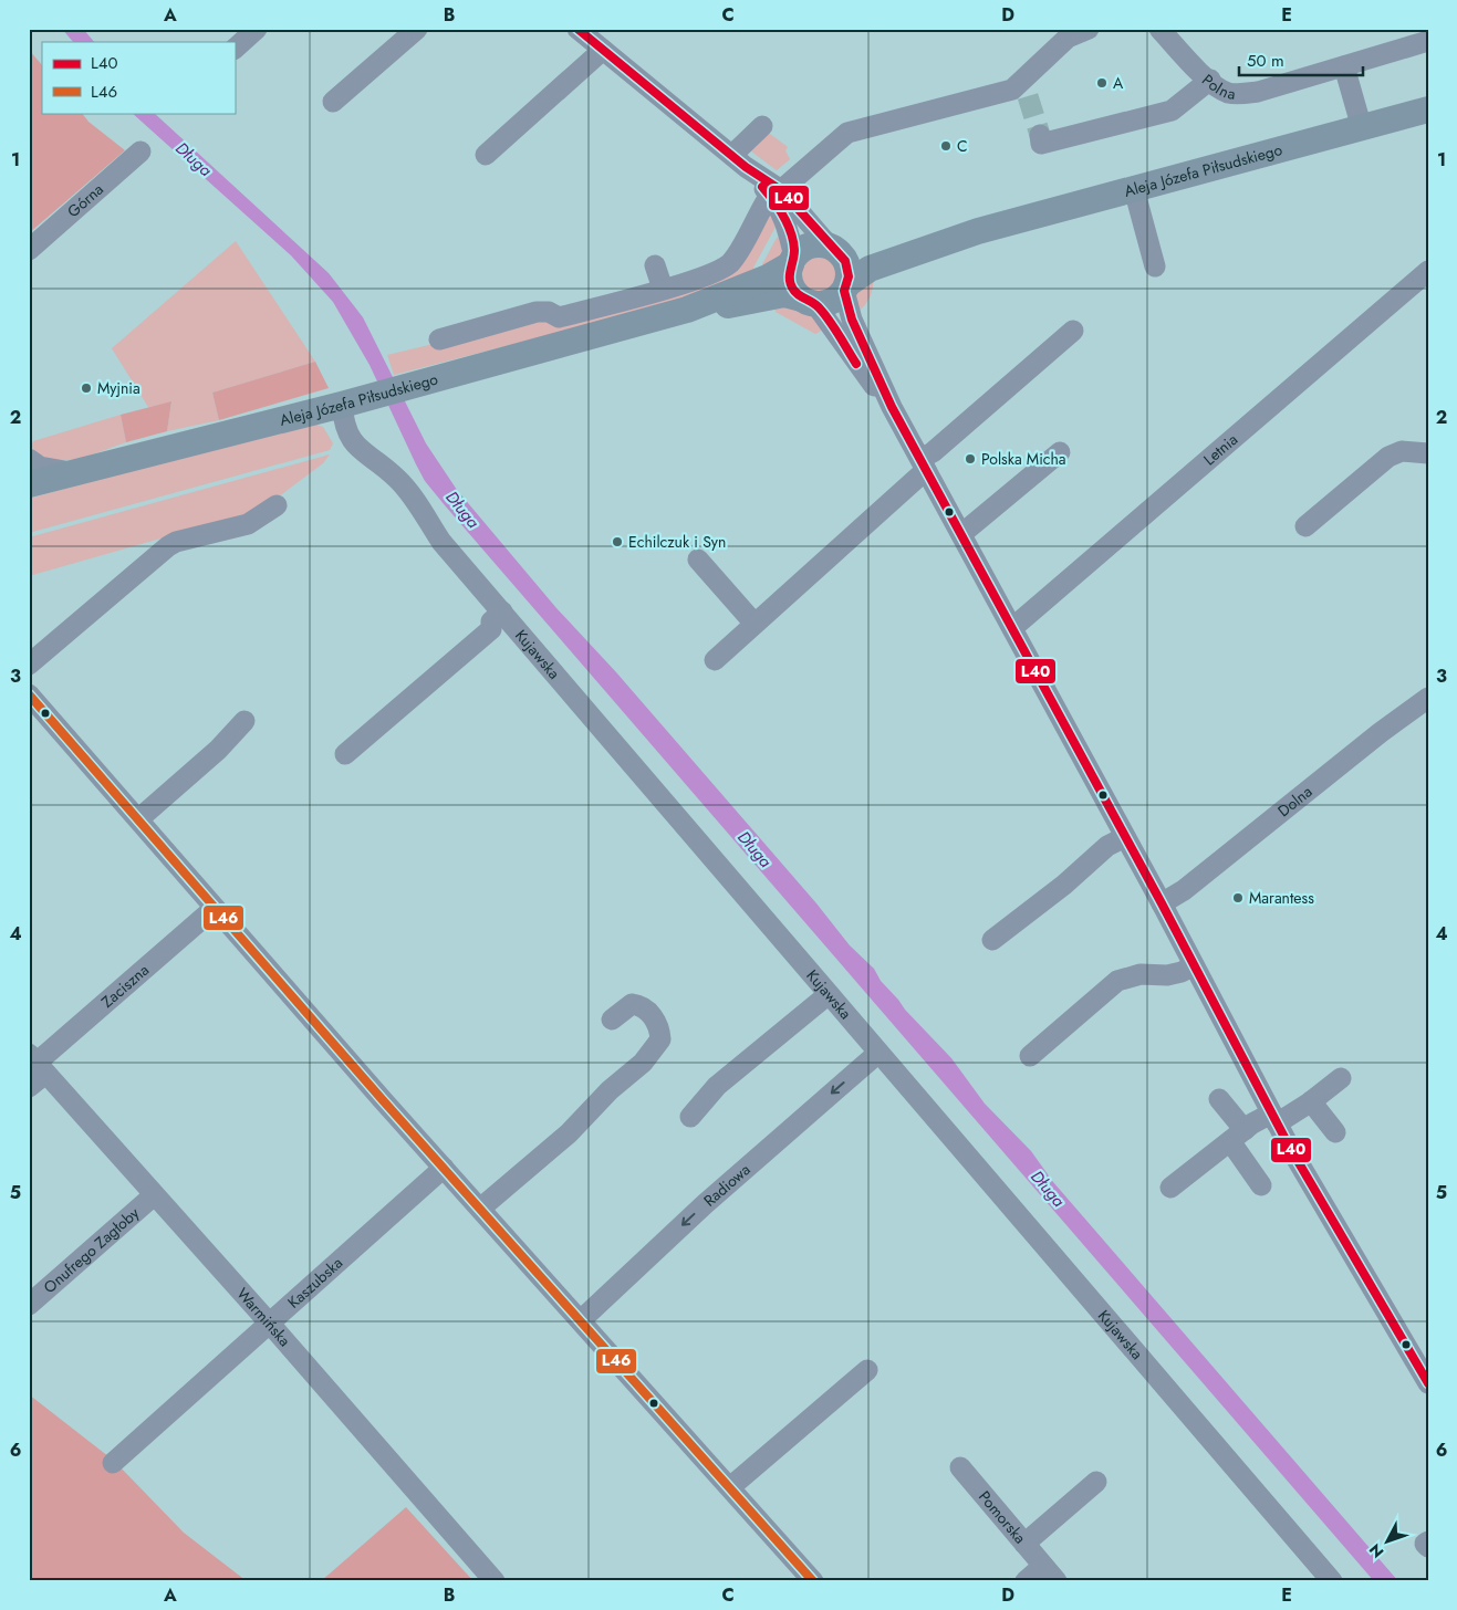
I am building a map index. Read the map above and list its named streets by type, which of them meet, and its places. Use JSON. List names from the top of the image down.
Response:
{
  "streets": {
    "main road": ["Aleja Józefa Piłsudskiego"],
    "street": [
      "Polna",
      "Górna",
      "Letnia",
      "Kujawska",
      "Dolna",
      "Zaciszna",
      "Radiowa",
      "Onufrego Zagłoby",
      "Kaszubska",
      "Warmińska",
      "Pomorska"
    ]
  },
  "crossings": [
    ["Aleja Józefa Piłsudskiego", "Kujawska"],
    ["Kujawska", "Radiowa"],
    ["Zaciszna", "Warmińska"],
    ["Onufrego Zagłoby", "Warmińska"],
    ["Kaszubska", "Warmińska"]
  ],
  "water": ["Długa"],
  "places": [
    "A",
    "C",
    "Myjnia",
    "Polska Micha",
    "Echilczuk i Syn",
    "Marantess"
  ],
  "lines": ["transit line L40", "transit line L46"],
  "legend": ["L40", "L46"],
  "scale_bar": "50 m",
  "north": "bottom left",
  "grid": {
    "columns": [
      "A",
      "B",
      "C",
      "D",
      "E"
    ],
    "rows": [
      "1",
      "2",
      "3",
      "4",
      "5",
      "6"
    ]
  }
}
